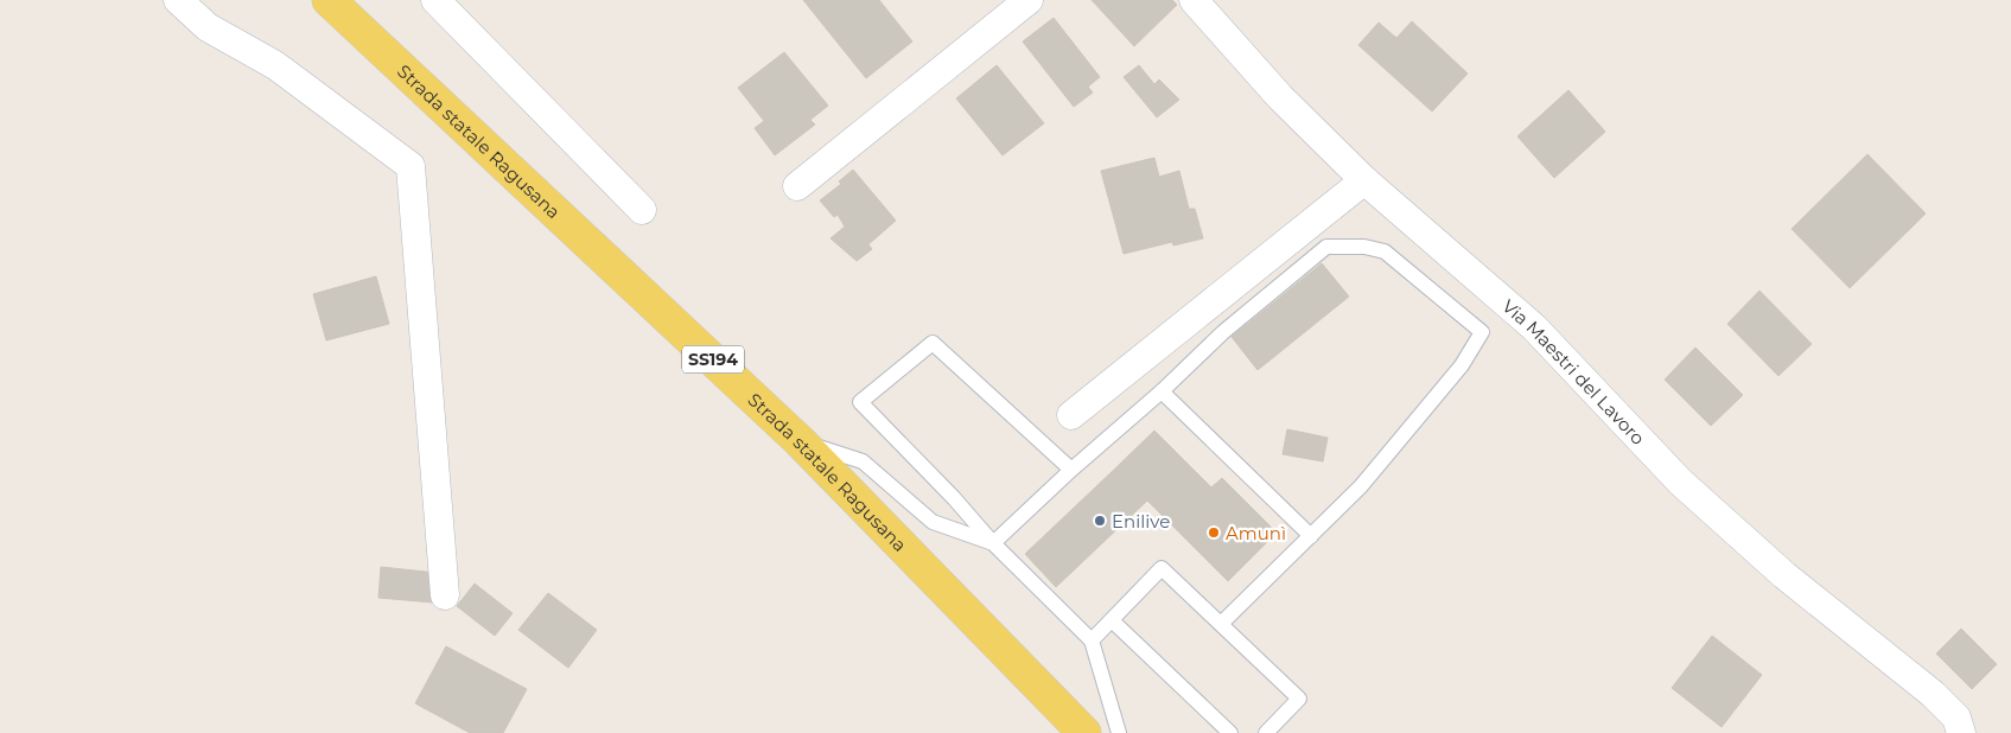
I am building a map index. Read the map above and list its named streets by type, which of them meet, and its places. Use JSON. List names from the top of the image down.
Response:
{
  "streets": {
    "main road": ["Strada statale Ragusana", "SS194"],
    "street": ["Via Maestri del Lavoro"]
  },
  "places": ["Enilive", "Amunì"]
}
